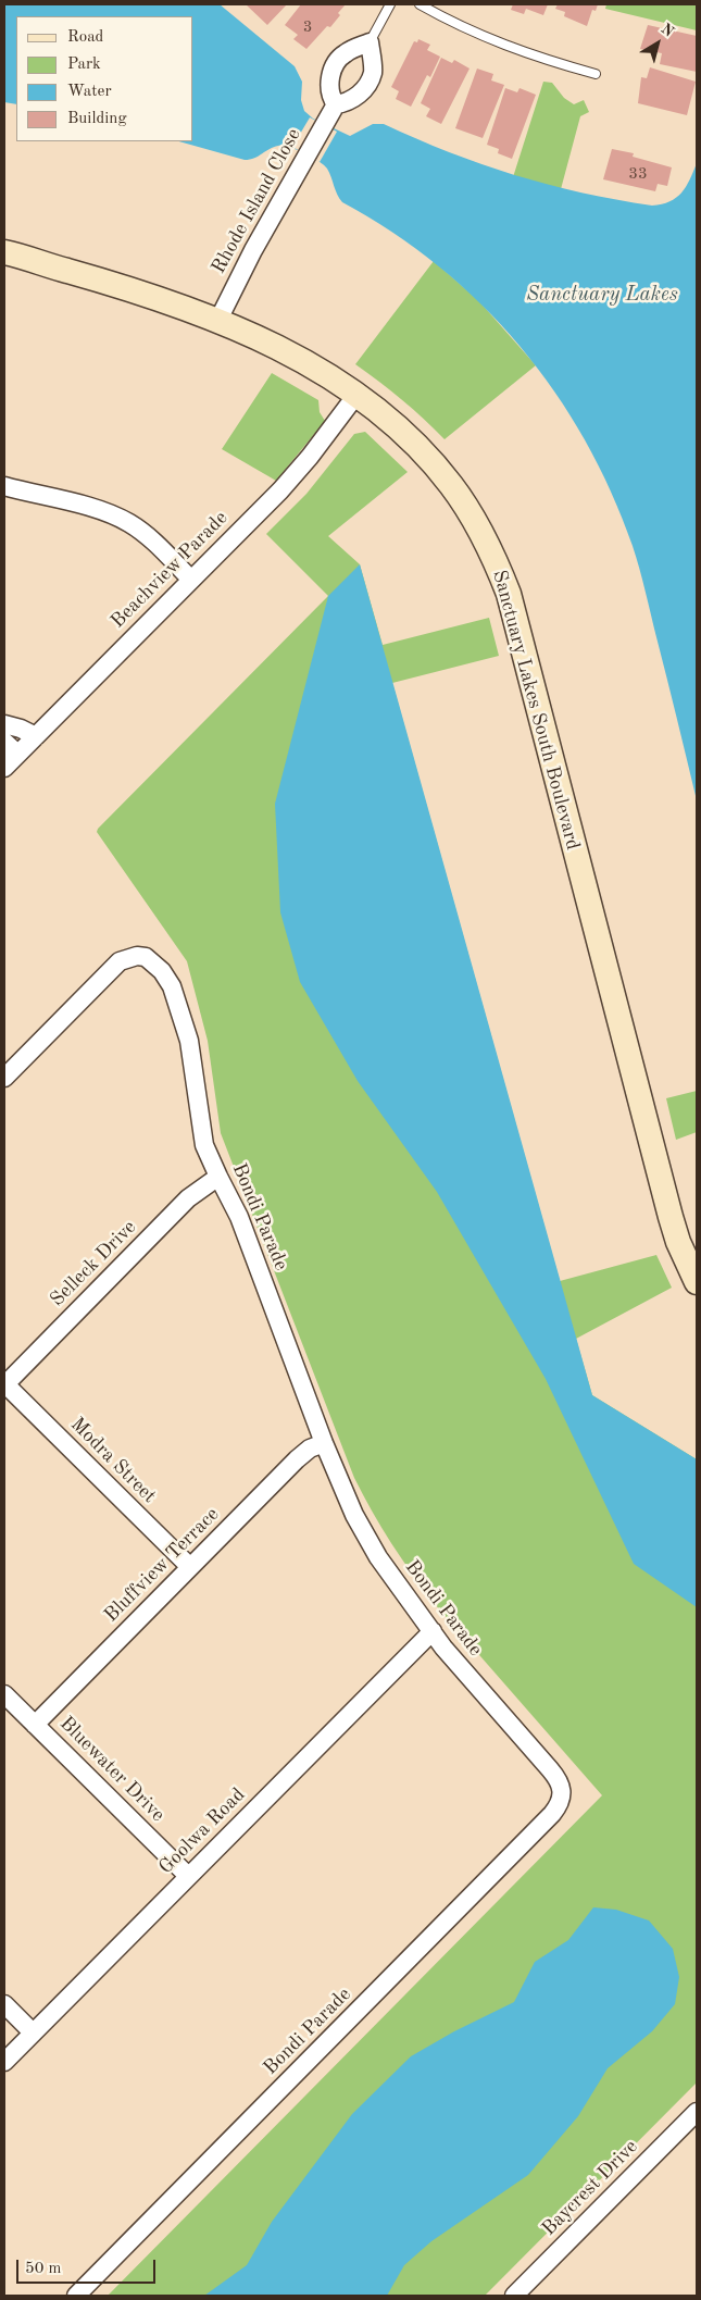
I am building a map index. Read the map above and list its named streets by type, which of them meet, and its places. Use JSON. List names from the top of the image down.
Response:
{
  "streets": {
    "street": [
      "Rhode Island Close",
      "Beachview Parade",
      "Sanctuary Lakes South Boulevard",
      "Bondi Parade",
      "Selleck Drive",
      "Modra Street",
      "Bluffview Terrace",
      "Bluewater Drive",
      "Goolwa Road",
      "Baycrest Drive"
    ]
  },
  "crossings": [
    ["Rhode Island Close", "Sanctuary Lakes South Boulevard"],
    ["Beachview Parade", "Sanctuary Lakes South Boulevard"],
    ["Bondi Parade", "Selleck Drive"],
    ["Bondi Parade", "Bluffview Terrace"],
    ["Bondi Parade", "Goolwa Road"],
    ["Selleck Drive", "Modra Street"],
    ["Modra Street", "Bluffview Terrace"],
    ["Bluffview Terrace", "Bluewater Drive"],
    ["Bluewater Drive", "Goolwa Road"]
  ],
  "water": ["Sanctuary Lakes"],
  "house_numbers": ["3", "33"],
  "legend": [
    "Road",
    "Park",
    "Water",
    "Building"
  ],
  "scale_bar": "50 m",
  "north": "top right"
}
